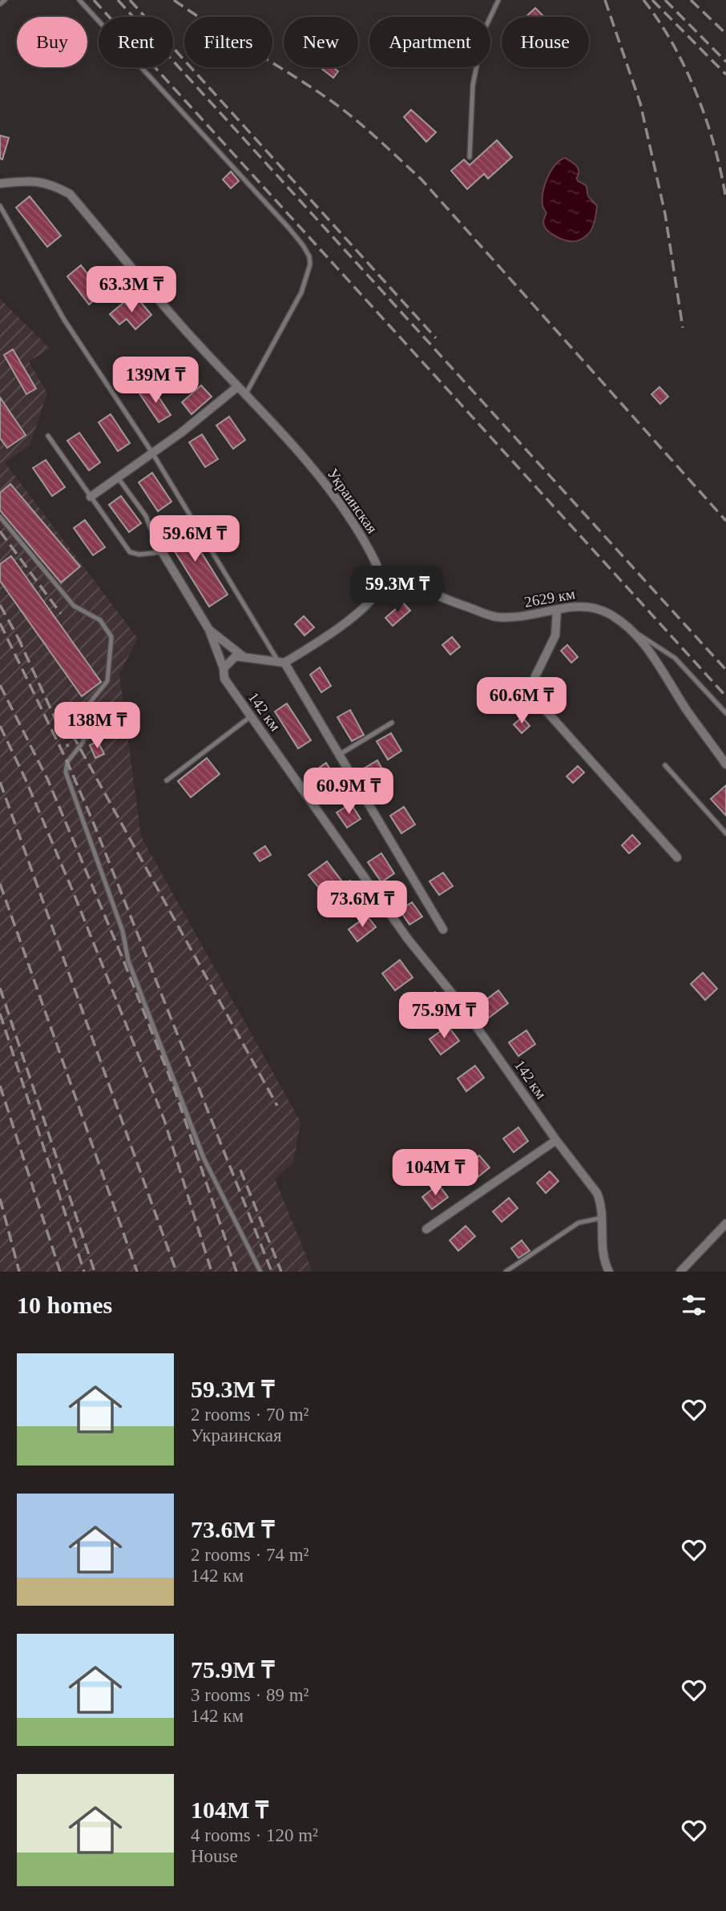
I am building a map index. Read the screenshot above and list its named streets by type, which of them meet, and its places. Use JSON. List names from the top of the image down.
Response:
{
  "streets": {
    "street": ["Украинская", "2629 км", "142 км"]
  },
  "crossings": [
    ["Украинская", "2629 км"]
  ],
  "page": {
    "chip": [
      "Buy",
      "Rent",
      "Filters",
      "New",
      "Apartment",
      "House"
    ],
    "price": [
      "63.3M ₸",
      "139M ₸",
      "59.6M ₸",
      "59.3M ₸",
      "60.6M ₸",
      "138M ₸",
      "60.9M ₸",
      "73.6M ₸",
      "75.9M ₸",
      "104M ₸"
    ],
    "heading": "10 homes",
    "list": [
      {
        "name": "59.3M ₸",
        "note": "2 rooms · 70 m² · Украинская"
      },
      {
        "name": "73.6M ₸",
        "note": "2 rooms · 74 m² · 142 км"
      },
      {
        "name": "75.9M ₸",
        "note": "3 rooms · 89 m² · 142 км"
      },
      {
        "name": "104M ₸",
        "note": "4 rooms · 120 m² · House"
      }
    ]
  }
}
